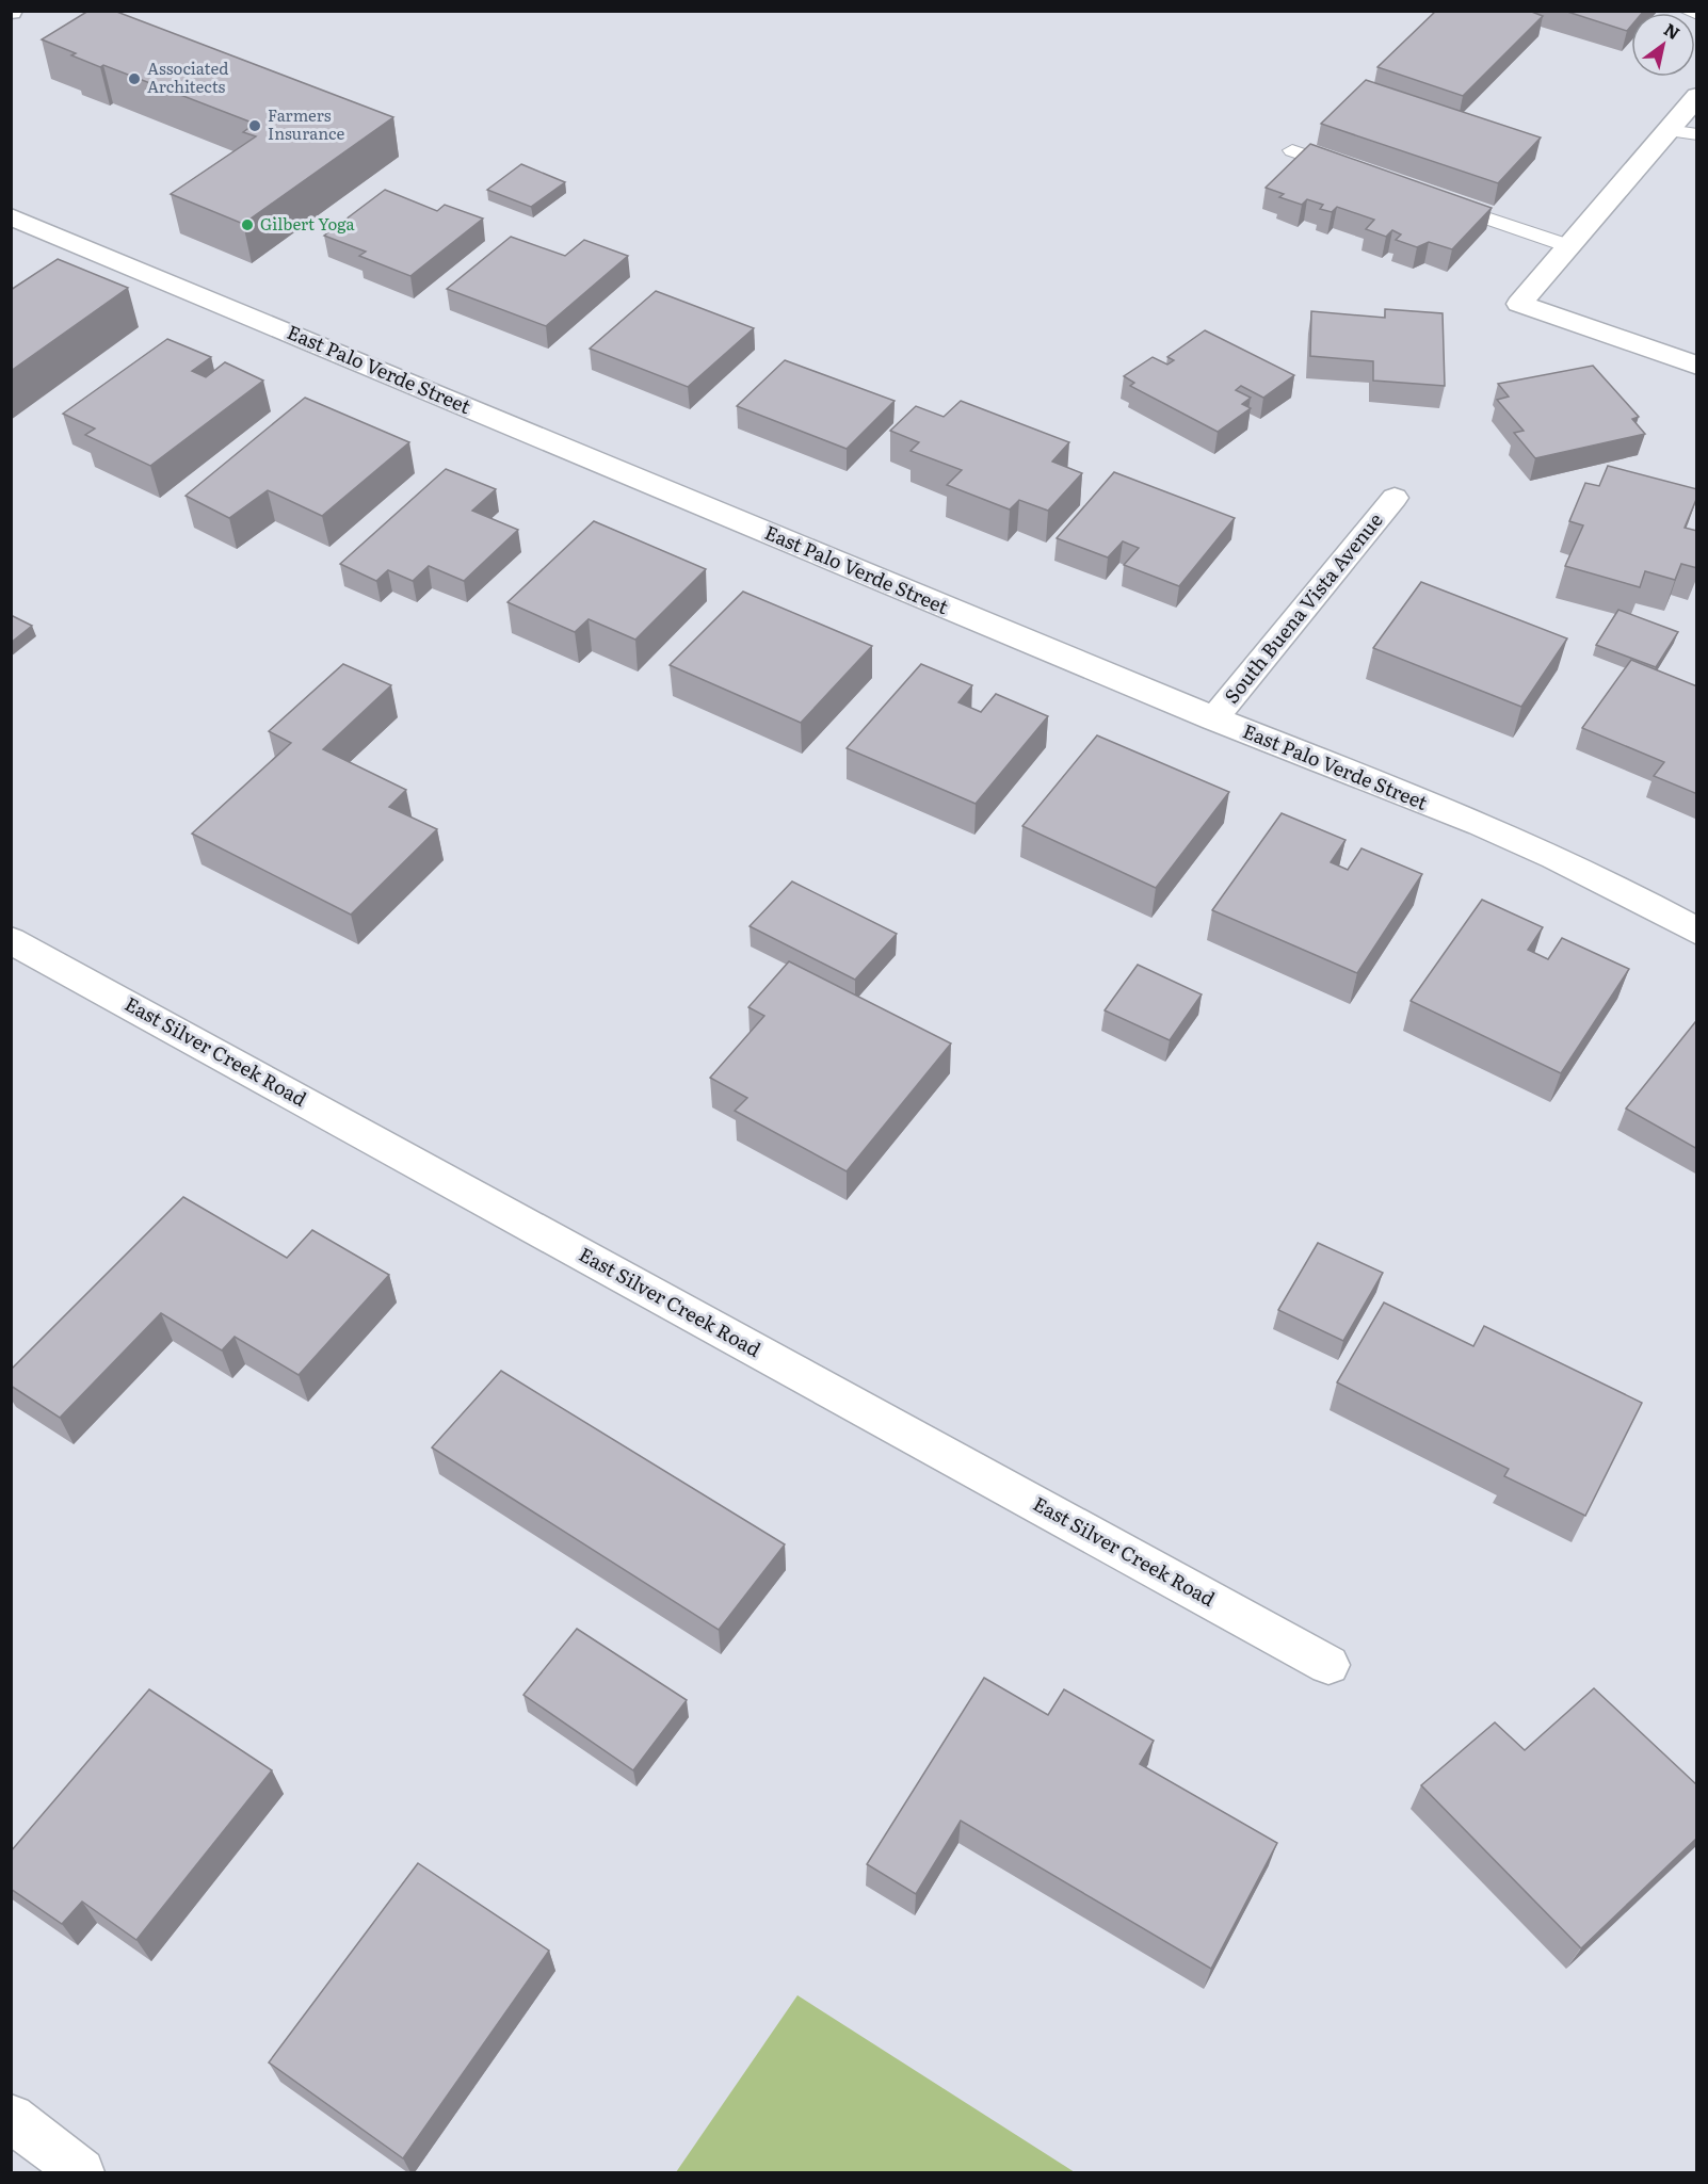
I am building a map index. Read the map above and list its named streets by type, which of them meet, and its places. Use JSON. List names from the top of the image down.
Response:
{
  "streets": {
    "street": ["East Palo Verde Street", "South Buena Vista Avenue", "East Silver Creek Road"]
  },
  "crossings": [
    ["East Palo Verde Street", "South Buena Vista Avenue"]
  ],
  "places": ["Associated Architects", "Farmers Insurance", "Gilbert Yoga"],
  "north": "top right"
}
